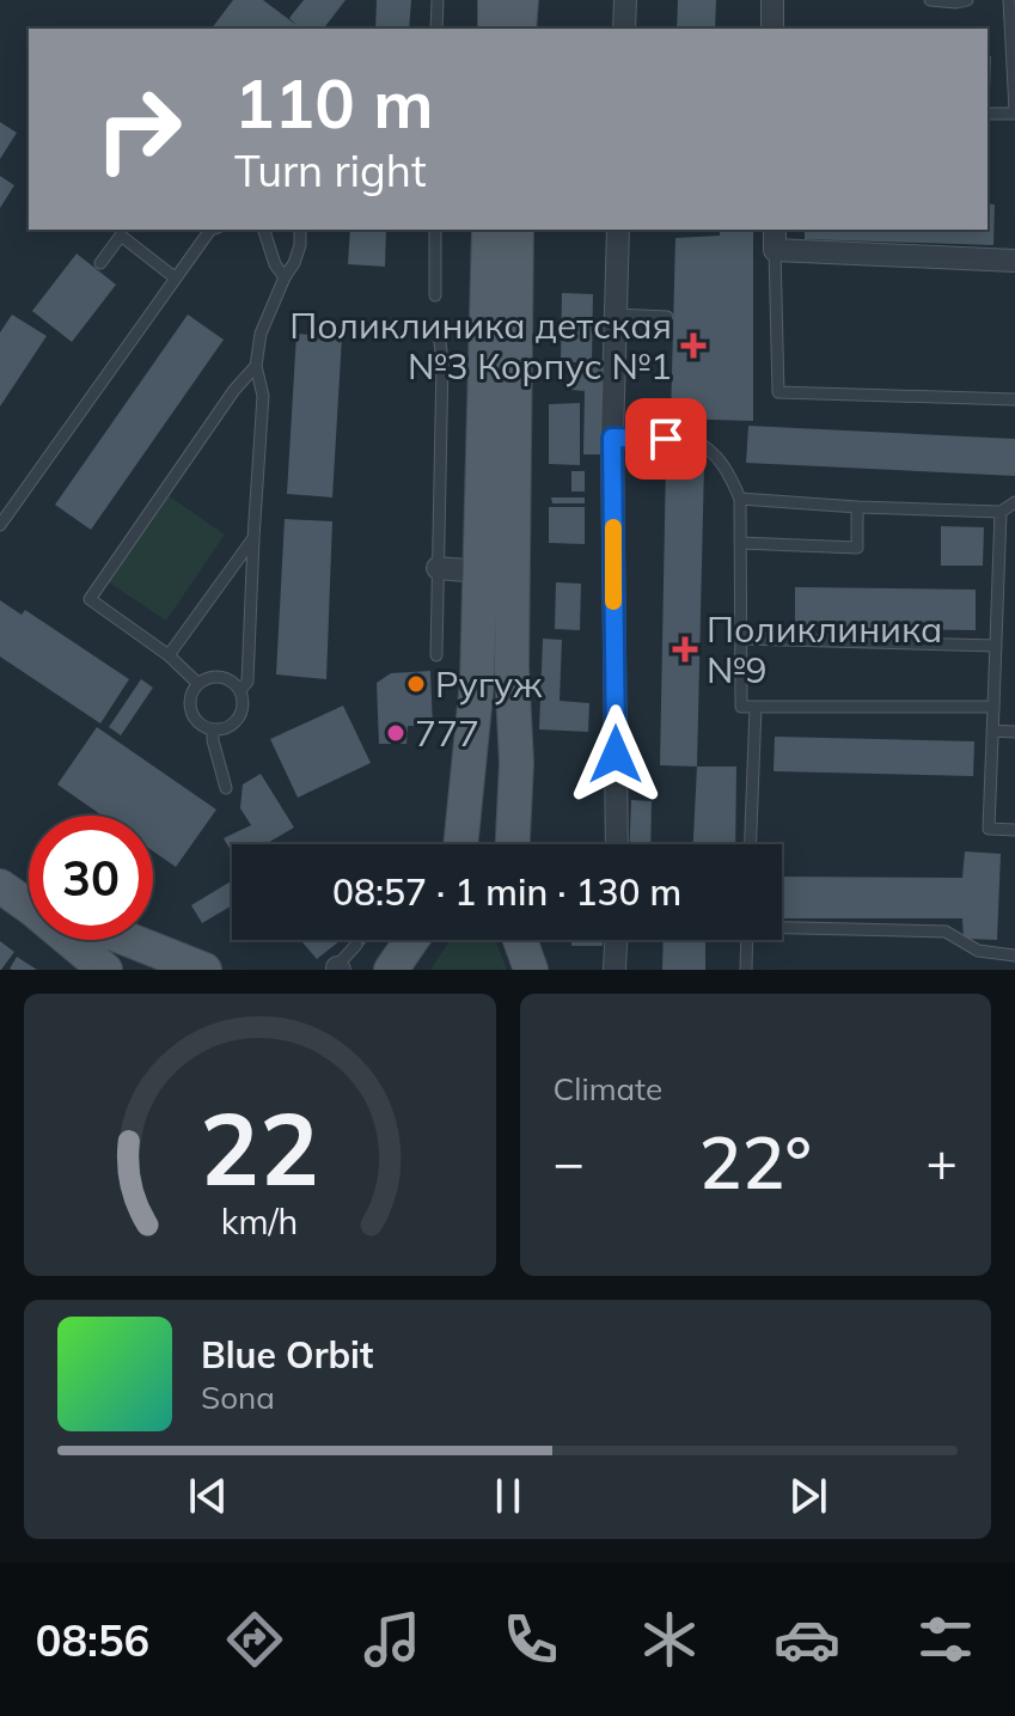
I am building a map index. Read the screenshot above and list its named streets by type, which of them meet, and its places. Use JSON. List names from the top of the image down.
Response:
{
  "places": {
    "health": ["Поликлиника детская №3 Корпус №1", "Поликлиника №9"],
    "other": ["Ругуж", "777"]
  },
  "page": {
    "turn": ["110 m", "Turn right"],
    "limit": "30",
    "trip": "08:57 · 1 min · 130 m",
    "tile": "Climate",
    "heat": ["−", "22°", "+"],
    "song": ["Blue Orbit", "Sona"],
    "tabs": "08:56",
    "gauge": ["22", "km/h"]
  }
}
